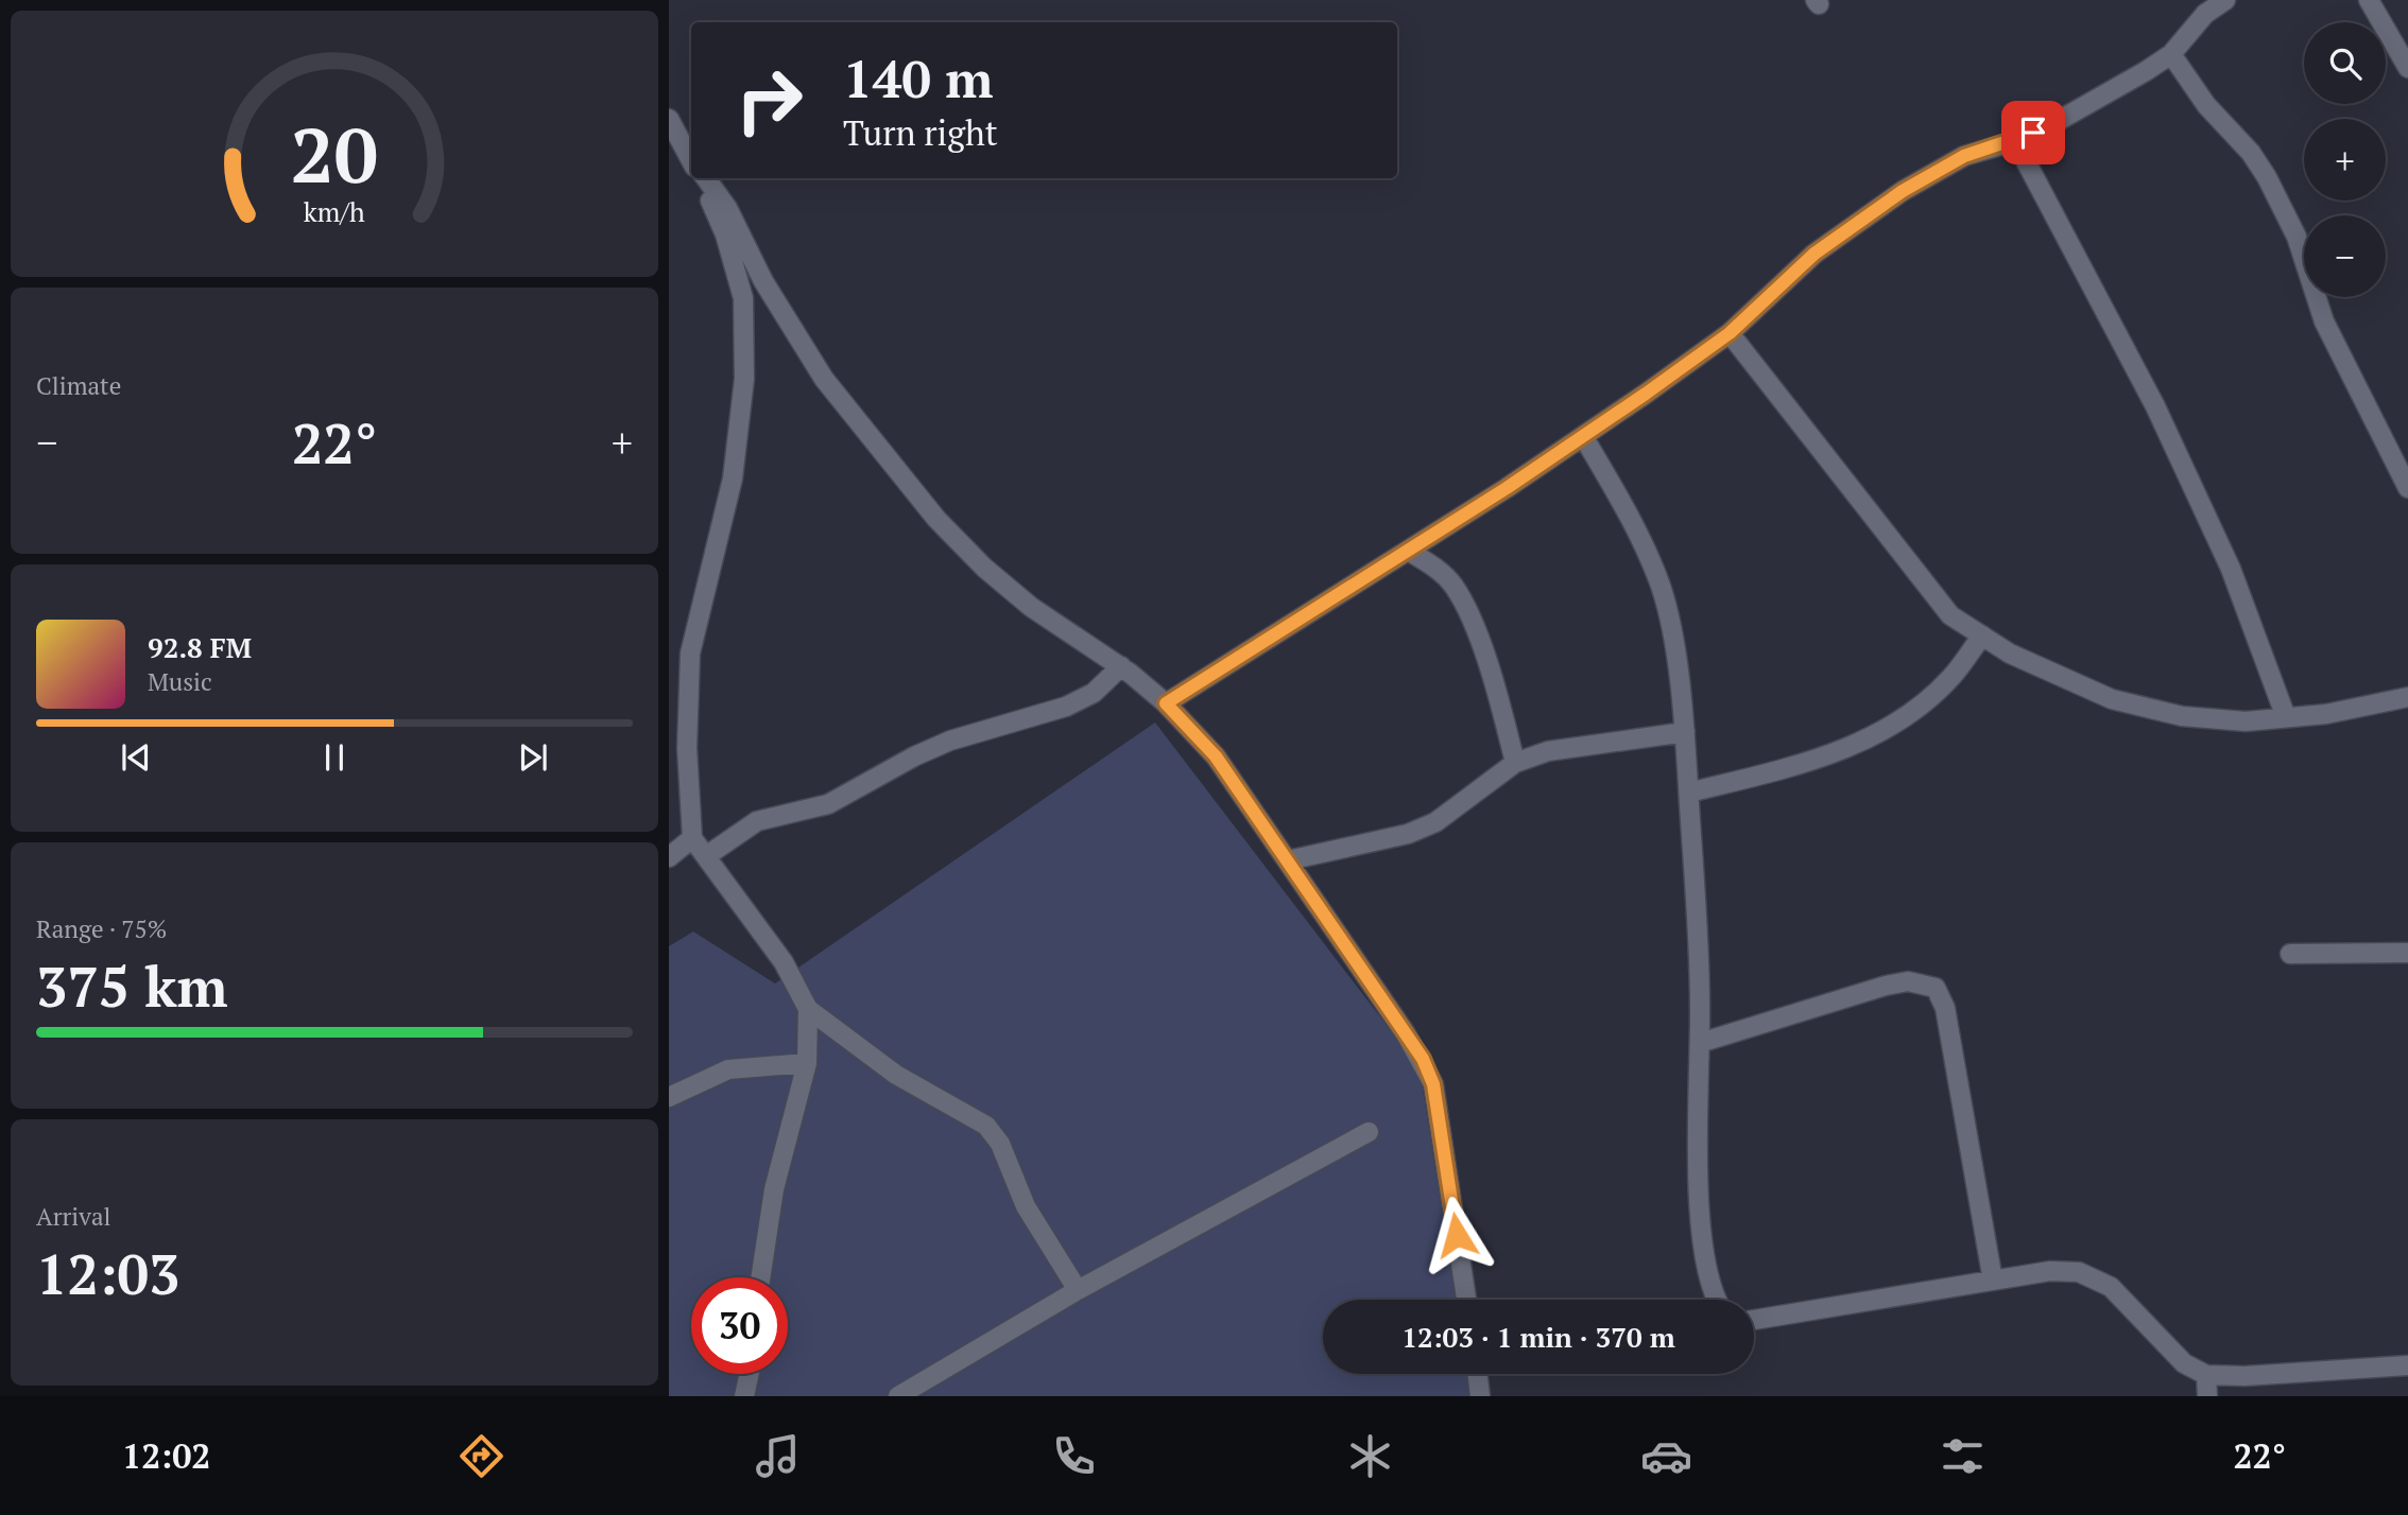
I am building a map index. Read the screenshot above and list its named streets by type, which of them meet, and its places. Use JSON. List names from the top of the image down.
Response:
{
  "page": {
    "map_buttons": ["+", "−"],
    "turn": ["140 m", "Turn right"],
    "tile": [
      "Climate",
      ["Range · 75%", "375 km"],
      ["Arrival", "12:03"]
    ],
    "heat": ["−", "22°", "+"],
    "song": ["92.8 FM", "Music"],
    "limit": "30",
    "trip": "12:03 · 1 min · 370 m",
    "tabs": ["12:02", "22°"],
    "gauge": ["20", "km/h"]
  }
}
